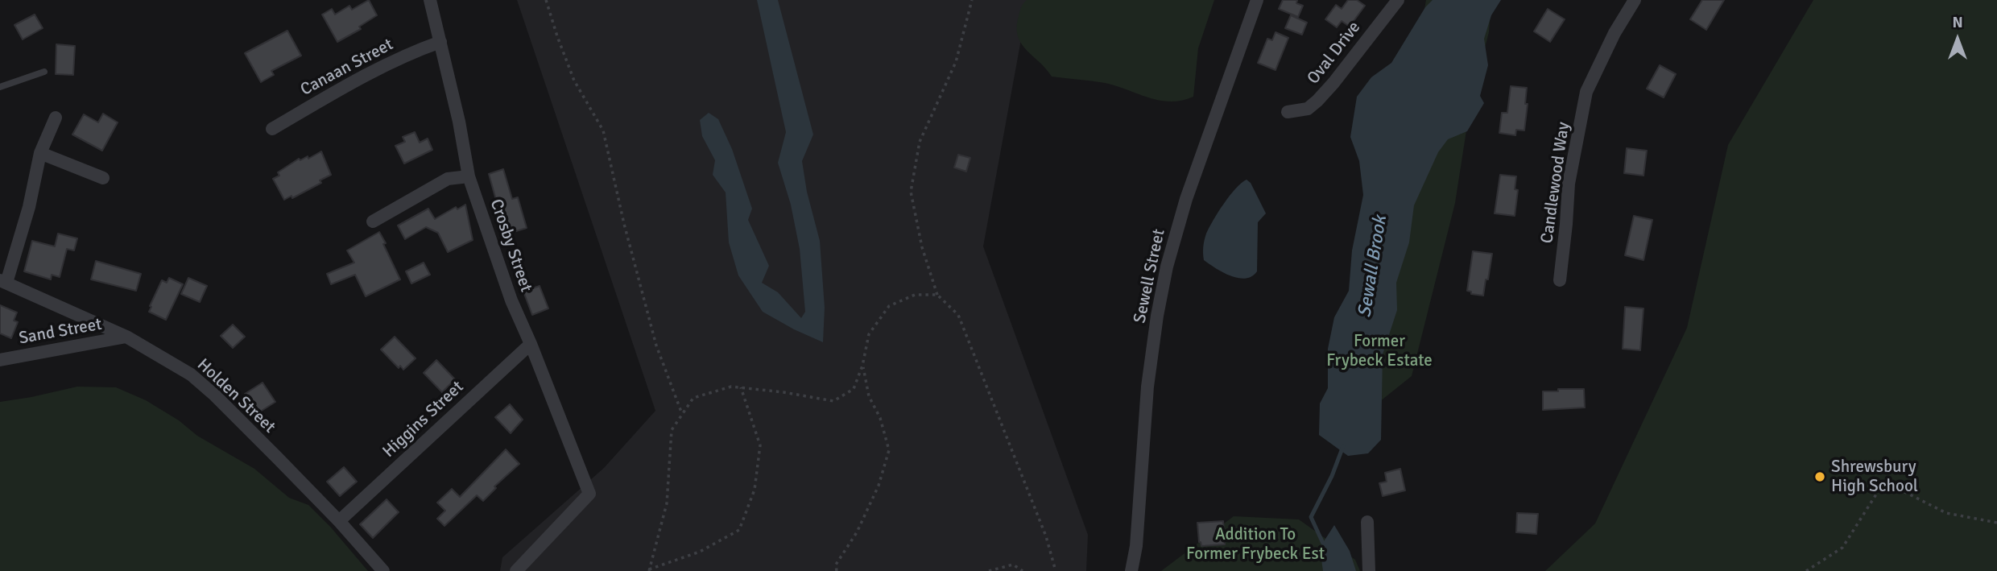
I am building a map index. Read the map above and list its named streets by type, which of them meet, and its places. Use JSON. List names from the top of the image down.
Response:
{
  "streets": {
    "street": [
      "Oval Drive",
      "Canaan Street",
      "Candlewood Way",
      "Crosby Street",
      "Sewell Street",
      "Sand Street",
      "Holden Street",
      "Higgins Street"
    ]
  },
  "crossings": [
    ["Canaan Street", "Crosby Street"],
    ["Crosby Street", "Higgins Street"],
    ["Sand Street", "Holden Street"],
    ["Holden Street", "Higgins Street"]
  ],
  "water": ["Sewall Brook"],
  "parks": ["Former Frybeck Estate", "Addition To Former Frybeck Est"],
  "places": ["Shrewsbury High School"],
  "north": "top"
}
